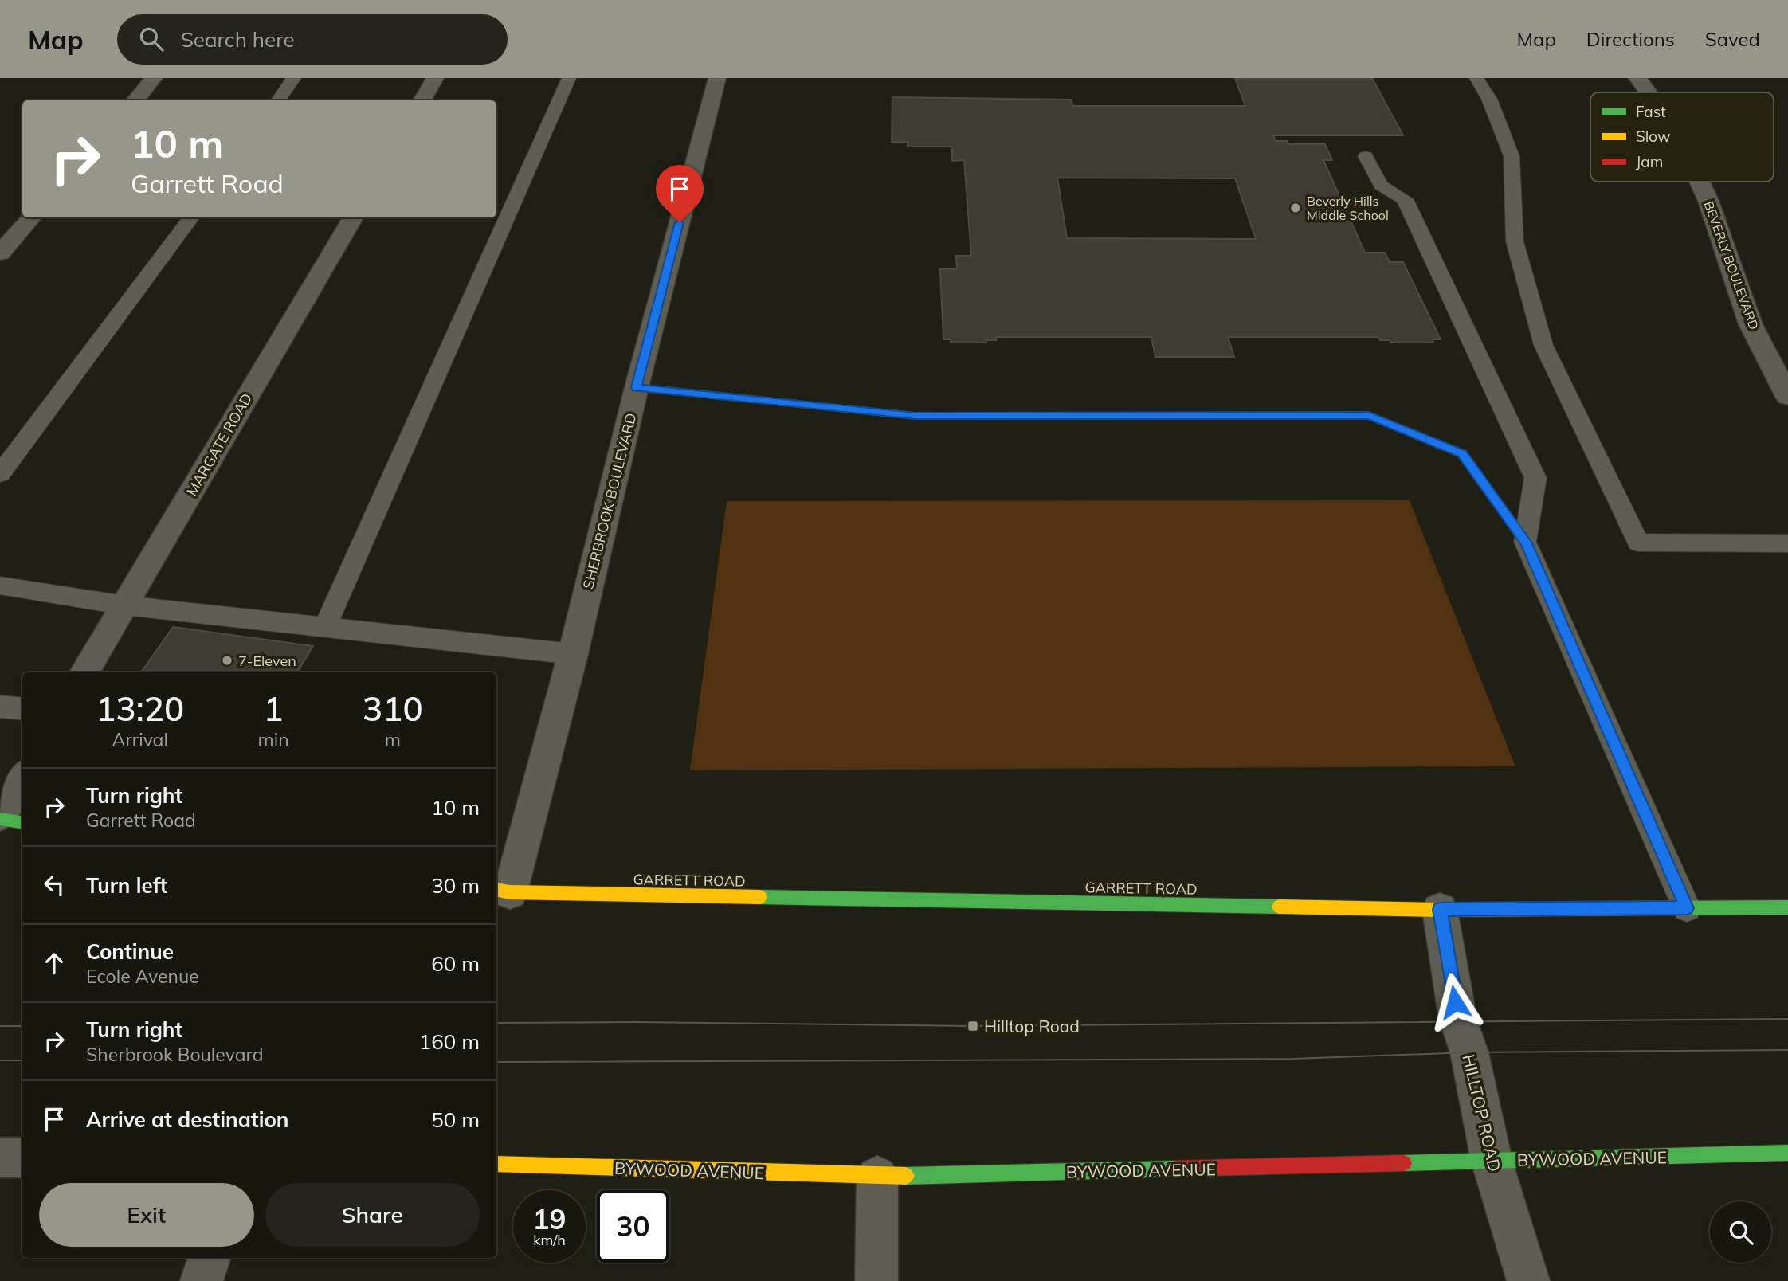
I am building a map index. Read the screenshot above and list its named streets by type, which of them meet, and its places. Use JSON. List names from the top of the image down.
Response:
{
  "streets": {
    "street": [
      "BEVERLY BOULEVARD",
      "MARGATE ROAD",
      "SHERBROOK BOULEVARD",
      "GARRETT ROAD",
      "HILLTOP ROAD",
      "BYWOOD AVENUE"
    ]
  },
  "crossings": [
    ["SHERBROOK BOULEVARD", "GARRETT ROAD"],
    ["GARRETT ROAD", "HILLTOP ROAD"],
    ["HILLTOP ROAD", "BYWOOD AVENUE"]
  ],
  "places": {
    "other": ["Beverly Hills Middle School", "7-Eleven"],
    "transit": ["Hilltop Road"]
  },
  "legend": ["Fast", "Slow", "Jam"],
  "page": {
    "header": "Map",
    "search": "Search here",
    "nav": ["Map", "Directions", "Saved"],
    "turn": ["10 m", "Garrett Road"],
    "eta": [
      "13:20",
      "Arrival",
      "1",
      "min",
      "310",
      "m"
    ],
    "list": [
      {
        "name": "Turn right",
        "note": "Garrett Road",
        "value": "10 m"
      },
      {
        "name": "Turn left",
        "value": "30 m"
      },
      {
        "name": "Continue",
        "note": "Ecole Avenue",
        "value": "60 m"
      },
      {
        "name": "Turn right",
        "note": "Sherbrook Boulevard",
        "value": "160 m"
      },
      {
        "name": "Arrive at destination",
        "value": "50 m"
      }
    ],
    "buttons": ["Exit", "Share"],
    "speed": "19 km/h",
    "limit": "30"
  }
}
